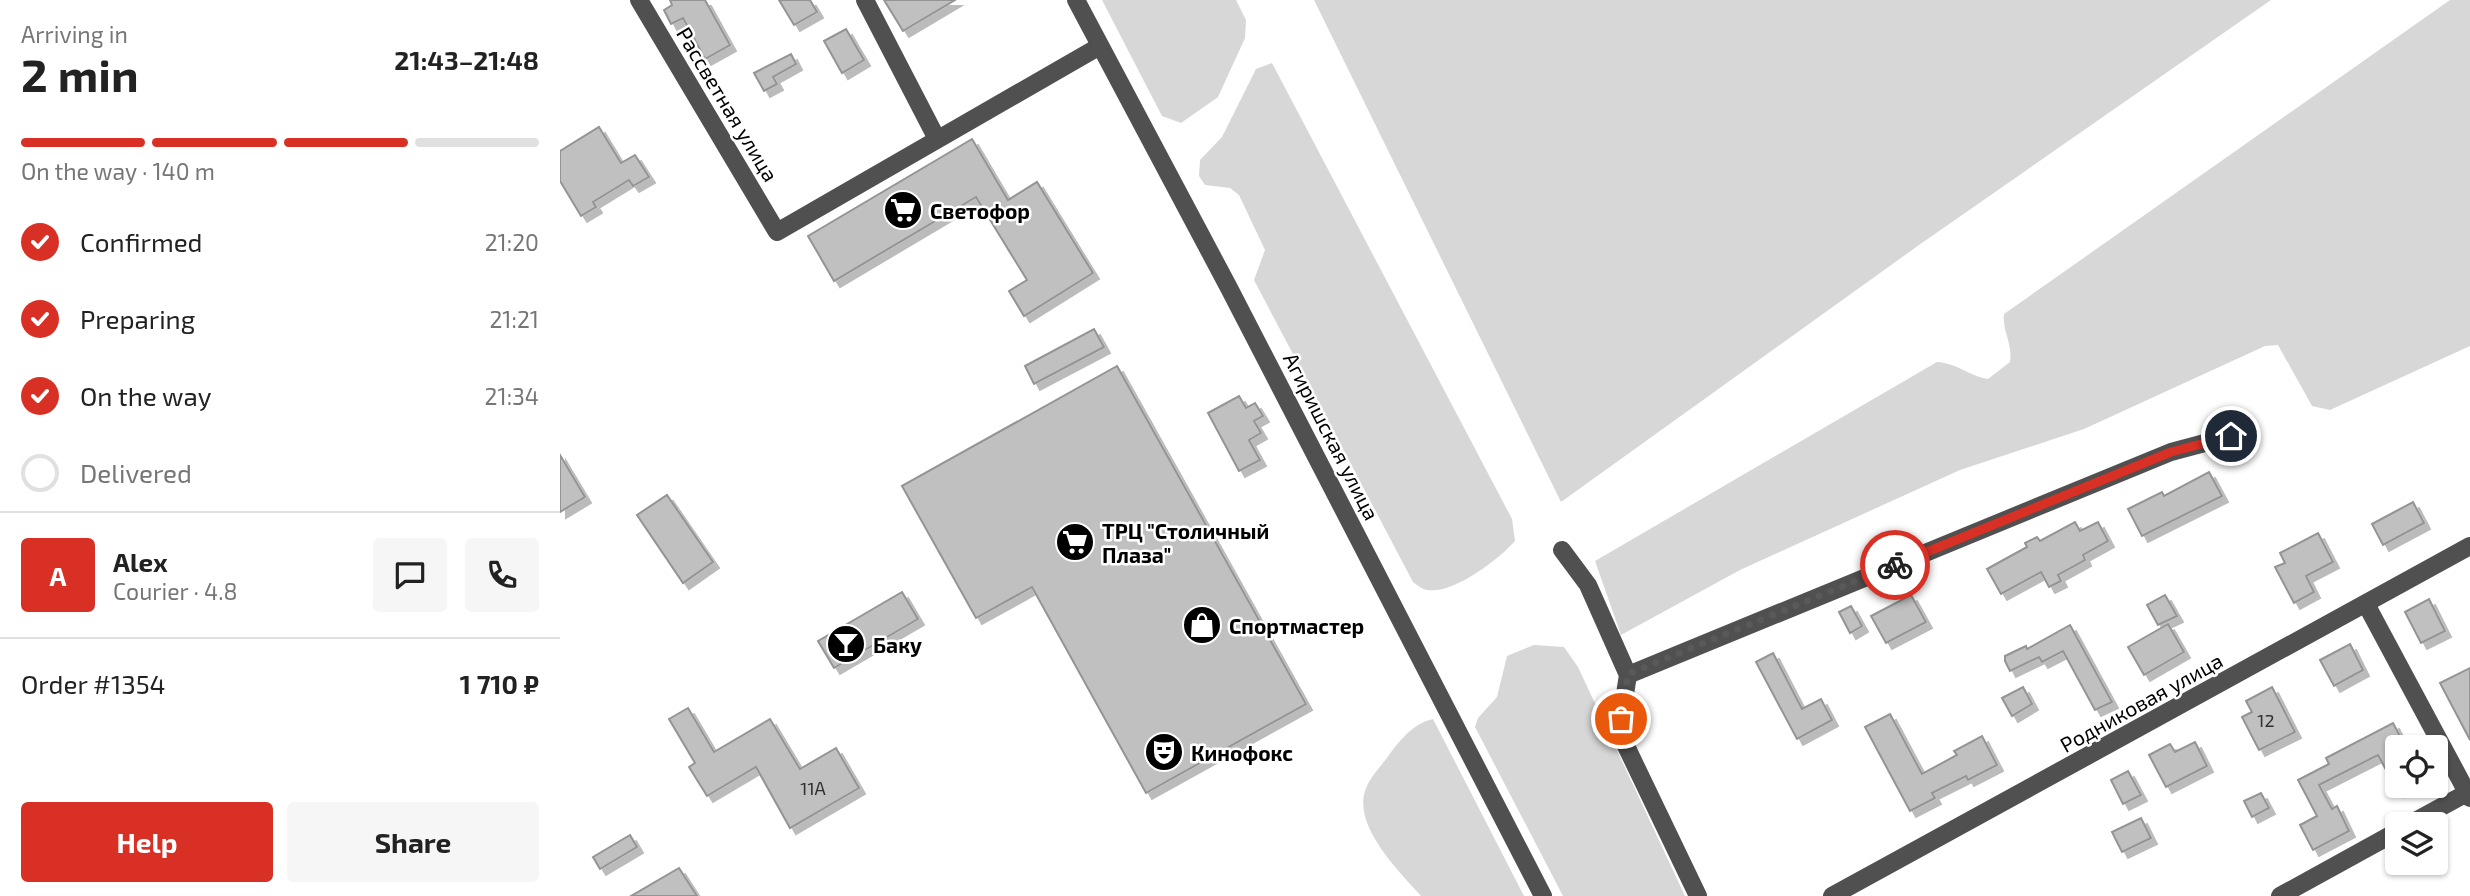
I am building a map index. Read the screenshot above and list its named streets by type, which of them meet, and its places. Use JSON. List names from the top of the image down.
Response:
{
  "streets": {
    "street": ["Рассветная улица", "Агиришская улица", "Родниковая улица"]
  },
  "places": {
    "supermarket": ["Светофор", "ТРЦ \"Столичный Плаза\""],
    "shop": ["Спортмастер"],
    "bar": ["Баку"],
    "theatre": ["Кинофокс"]
  },
  "house_numbers": ["12", "11А"],
  "page": {
    "heading": ["2 min", "Arriving in", "21:43–21:48"],
    "panel": [
      "Alex",
      "Courier · 4.8",
      "Order #1354",
      "1 710 ₽"
    ],
    "bar": "On the way · 140 m",
    "list": [
      ["Confirmed", "21:20"],
      ["Preparing", "21:21"],
      ["On the way", "21:34"],
      "Delivered"
    ],
    "round": "A",
    "buttons": ["Help", "Share"]
  }
}
